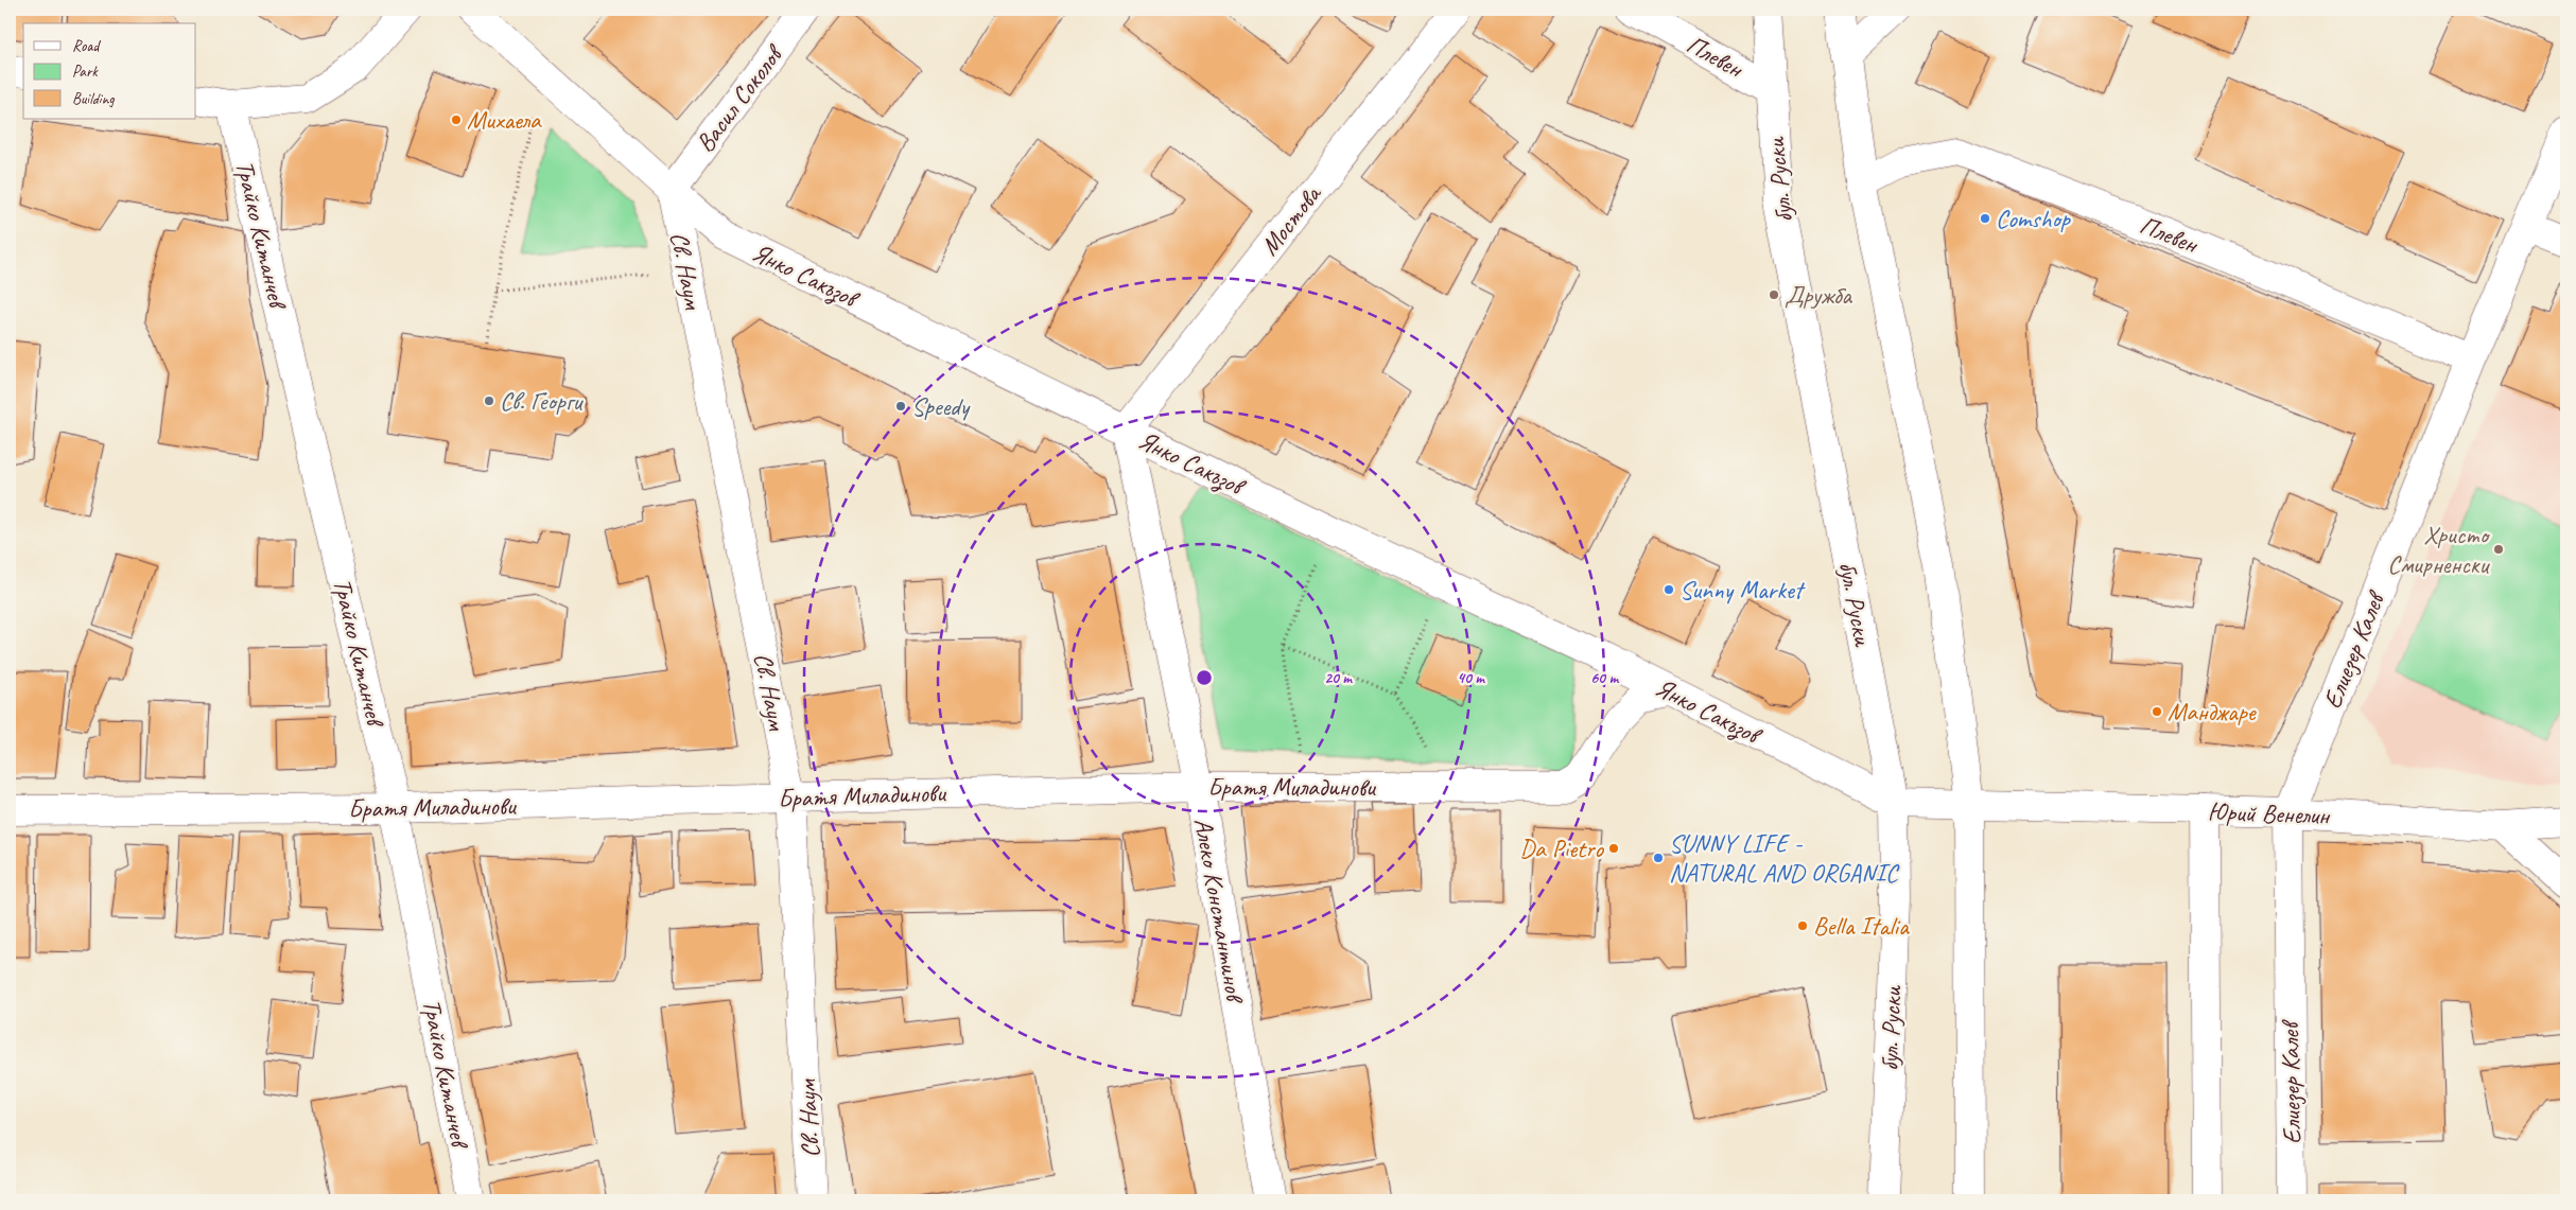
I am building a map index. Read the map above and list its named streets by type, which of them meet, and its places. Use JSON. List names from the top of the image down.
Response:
{
  "streets": {
    "street": [
      "Плевен",
      "Васил Соколов",
      "бул. Руски",
      "Мостова",
      "Трайко Китанчев",
      "Св. Наум",
      "Янко Сакъзов",
      "Елиезер Калев",
      "Братя Миладинови",
      "Юрий Венелин",
      "Алеко Константинов"
    ]
  },
  "crossings": [
    ["Плевен", "бул. Руски"],
    ["Плевен", "Елиезер Калев"],
    ["Васил Соколов", "Св. Наум"],
    ["Васил Соколов", "Янко Сакъзов"],
    ["бул. Руски", "Янко Сакъзов"],
    ["Мостова", "Янко Сакъзов"],
    ["Мостова", "Алеко Константинов"],
    ["Трайко Китанчев", "Братя Миладинови"],
    ["Св. Наум", "Янко Сакъзов"],
    ["Св. Наум", "Братя Миладинови"],
    ["Янко Сакъзов", "Братя Миладинови"],
    ["Янко Сакъзов", "Юрий Венелин"],
    ["Янко Сакъзов", "Алеко Константинов"],
    ["Елиезер Калев", "Юрий Венелин"],
    ["Братя Миладинови", "Алеко Константинов"]
  ],
  "places": [
    "Михаела",
    "Comshop",
    "Дружба",
    "Св. Георги",
    "Speedy",
    "Христо Смирненски",
    "Sunny Market",
    "Манджаре",
    "Da Pietro",
    "SUNNY LIFE - NATURAL AND ORGANIC",
    "Bella Italia"
  ],
  "legend": ["Road", "Park", "Building"],
  "rings": ["20 m", "40 m", "60 m"]
}
